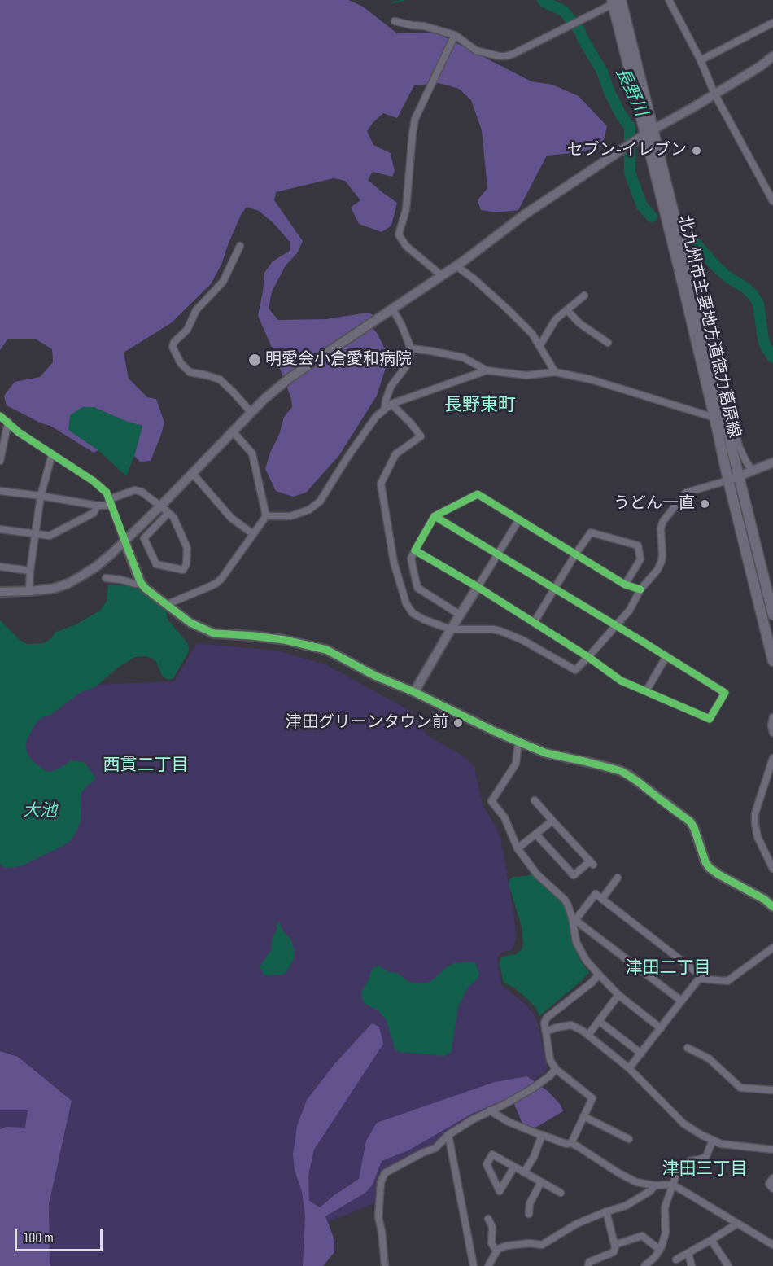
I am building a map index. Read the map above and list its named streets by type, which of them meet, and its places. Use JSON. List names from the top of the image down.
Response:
{
  "streets": {
    "main road": ["北九州市主要地方道徳力葛原線"]
  },
  "districts": [
    "長野東町",
    "西貫二丁目",
    "津田二丁目",
    "津田三丁目"
  ],
  "water": ["長野川", "大池"],
  "places": [
    "セブン-イレブン",
    "明愛会小倉愛和病院",
    "うどん一直",
    "津田グリーンタウン前"
  ],
  "scale_bar": "100 m"
}
